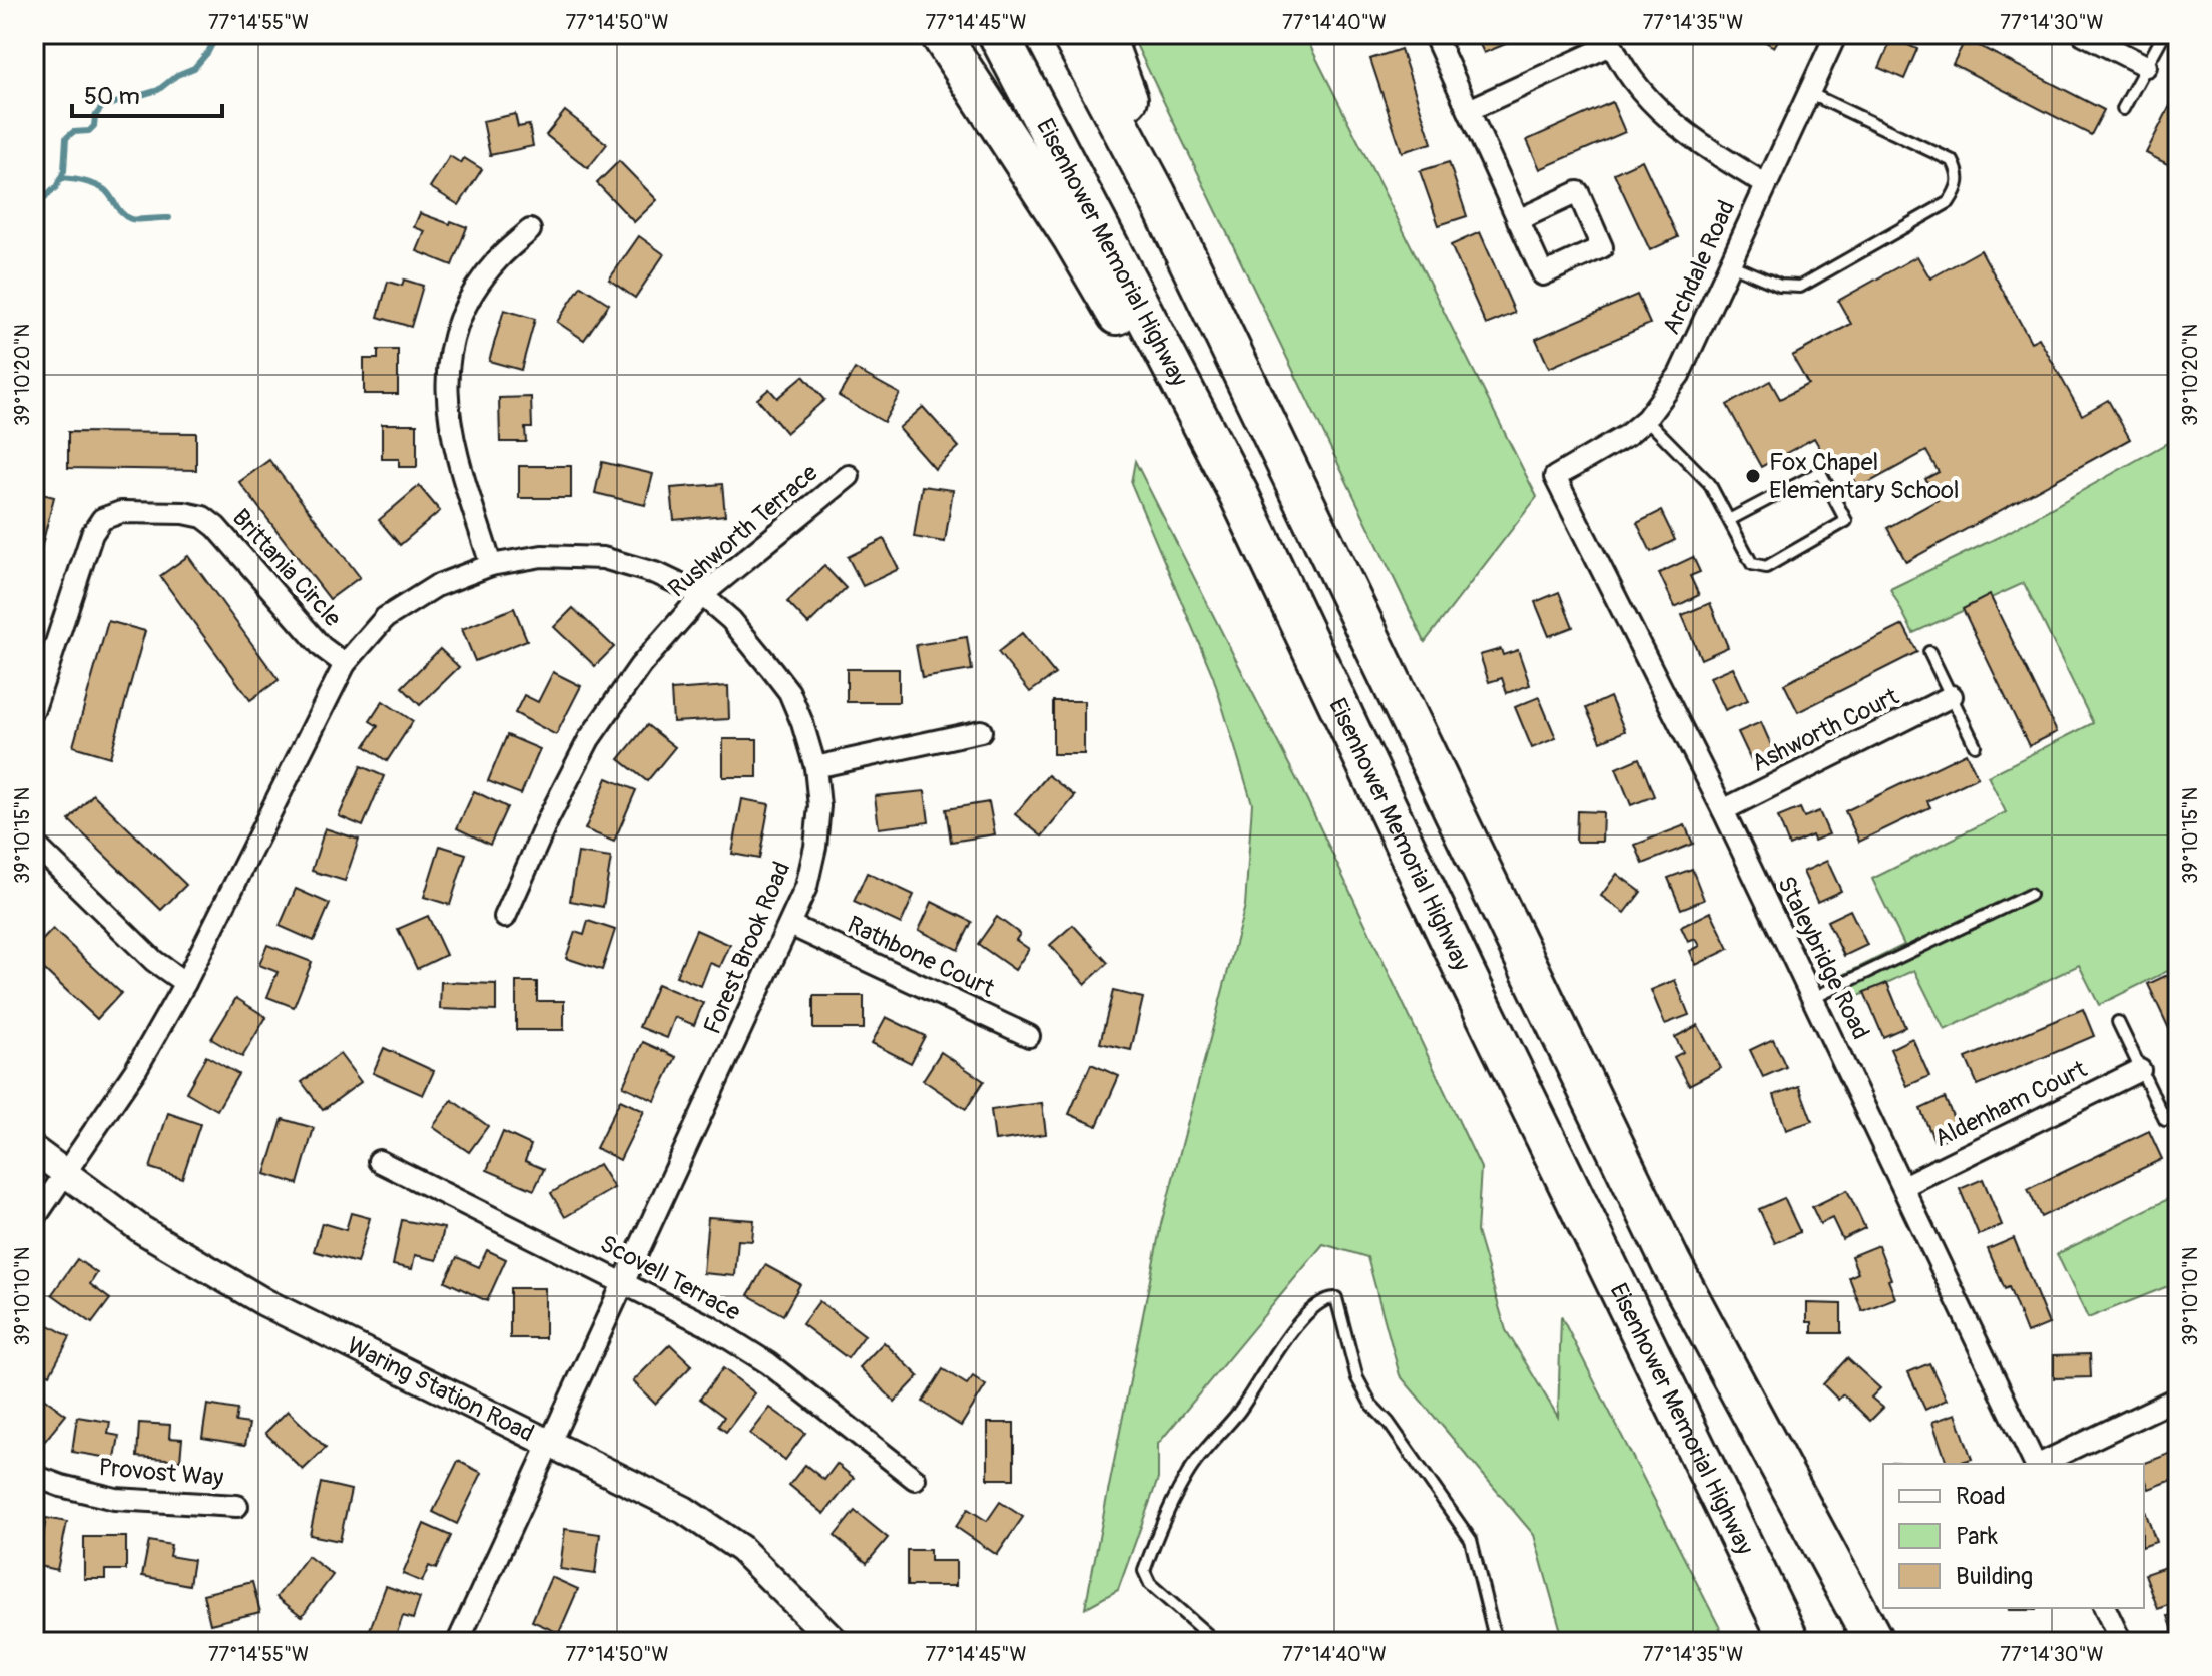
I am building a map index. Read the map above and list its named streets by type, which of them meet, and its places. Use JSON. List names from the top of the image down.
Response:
{
  "streets": {
    "highway": ["Eisenhower Memorial Highway"],
    "street": [
      "Archdale Road",
      "Rushworth Terrace",
      "Brittania Circle",
      "Ashworth Court",
      "Forest Brook Road",
      "Rathbone Court",
      "Staleybridge Road",
      "Aldenham Court",
      "Scovell Terrace",
      "Waring Station Road",
      "Provost Way"
    ]
  },
  "crossings": [
    ["Archdale Road", "Staleybridge Road"],
    ["Rushworth Terrace", "Forest Brook Road"],
    ["Brittania Circle", "Forest Brook Road"],
    ["Ashworth Court", "Staleybridge Road"],
    ["Forest Brook Road", "Rathbone Court"],
    ["Forest Brook Road", "Scovell Terrace"],
    ["Forest Brook Road", "Waring Station Road"],
    ["Staleybridge Road", "Aldenham Court"]
  ],
  "places": ["Fox Chapel Elementary School"],
  "legend": ["Road", "Park", "Building"],
  "scale_bar": "50 m",
  "coordinates": [
    "77°14'55\"W",
    "77°14'50\"W",
    "77°14'45\"W",
    "77°14'40\"W",
    "77°14'35\"W",
    "77°14'30\"W",
    "39°10'20\"N",
    "39°10'15\"N",
    "39°10'10\"N"
  ]
}
